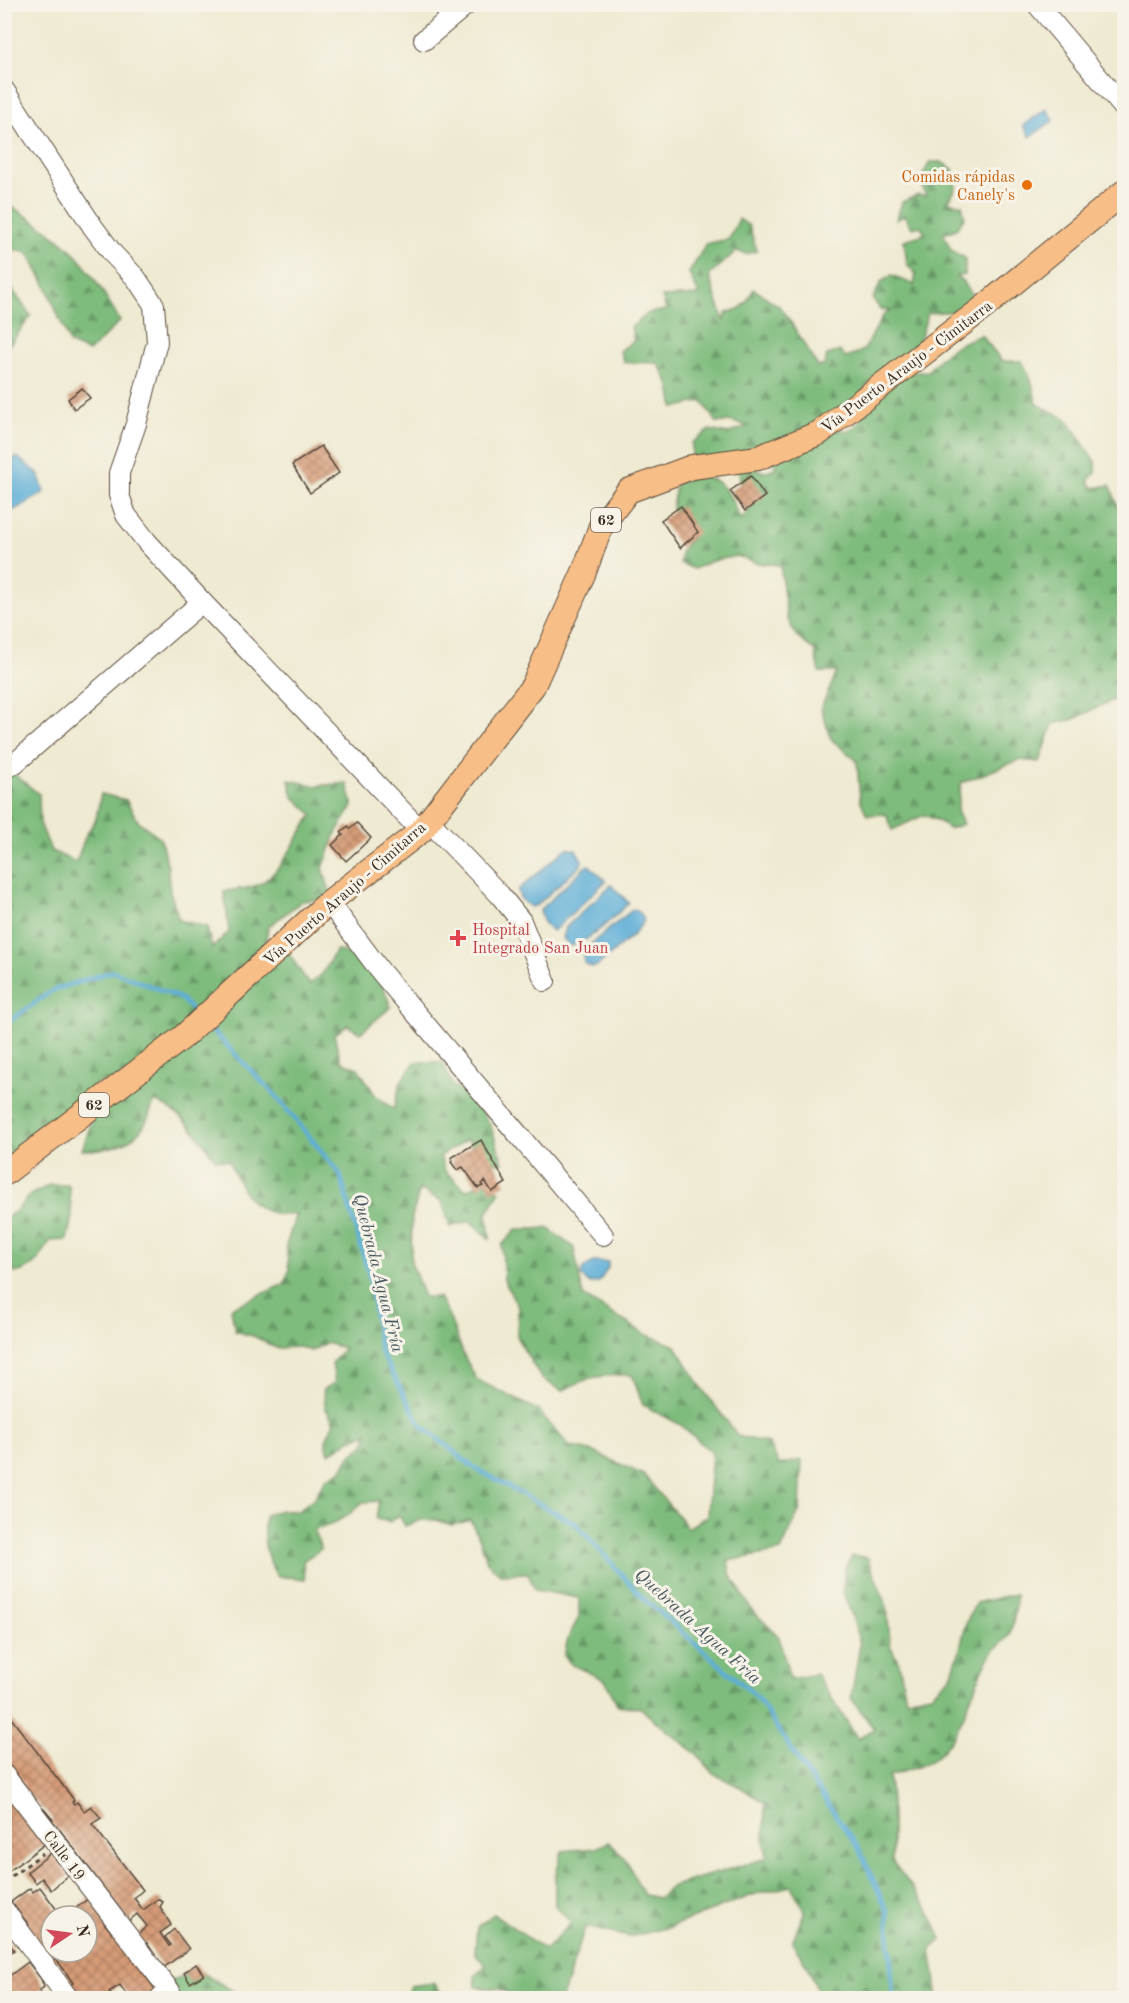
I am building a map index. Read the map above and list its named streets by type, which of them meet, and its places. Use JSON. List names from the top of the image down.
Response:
{
  "streets": {
    "main road": ["Vía Puerto Araujo - Cimitarra", "62"],
    "street": ["Calle 19"]
  },
  "water": ["Quebrada Agua Fría"],
  "places": {
    "other": ["Comidas rápidas Canely's"],
    "health": ["Hospital Integrado San Juan"]
  },
  "north": "right"
}
